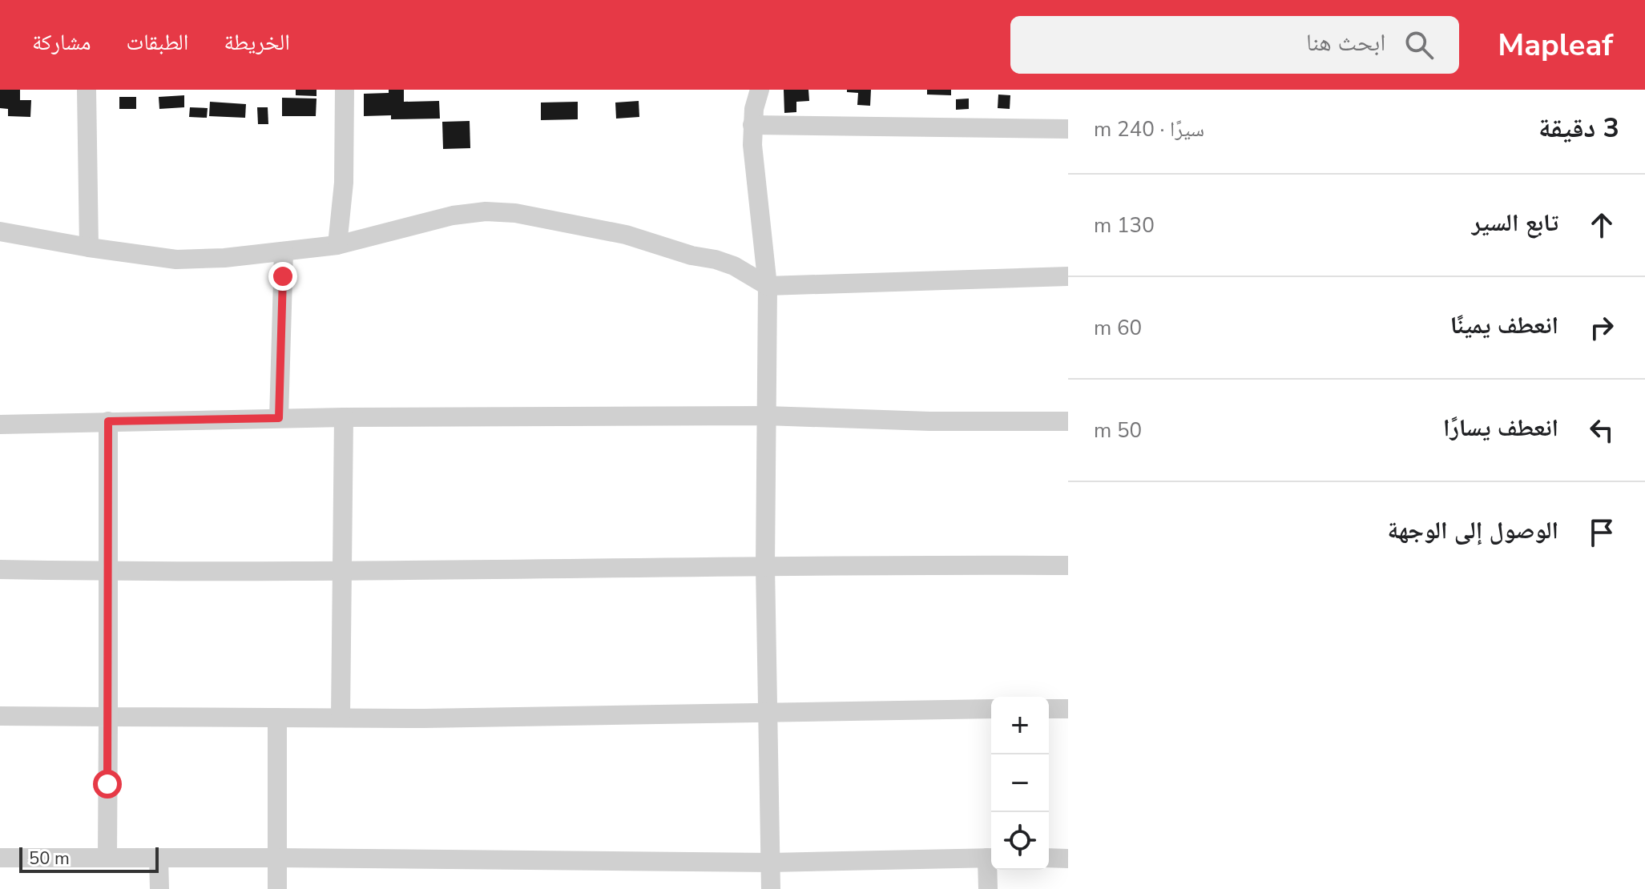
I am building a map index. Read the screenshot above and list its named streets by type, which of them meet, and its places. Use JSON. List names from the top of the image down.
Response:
{
  "scale_bar": "50 m",
  "page": {
    "header": "Mapleaf",
    "search": "ابحث هنا",
    "nav": ["الخريطة", "الطبقات", "مشاركة"],
    "heading": ["3 دقيقة", "سيرًا · 240 m"],
    "list": [
      ["تابع السير", "130 m"],
      ["انعطف يمينًا", "60 m"],
      ["انعطف يسارًا", "50 m"],
      "الوصول إلى الوجهة"
    ],
    "map_buttons": ["+", "−"],
    "scale": "50 m"
  }
}
